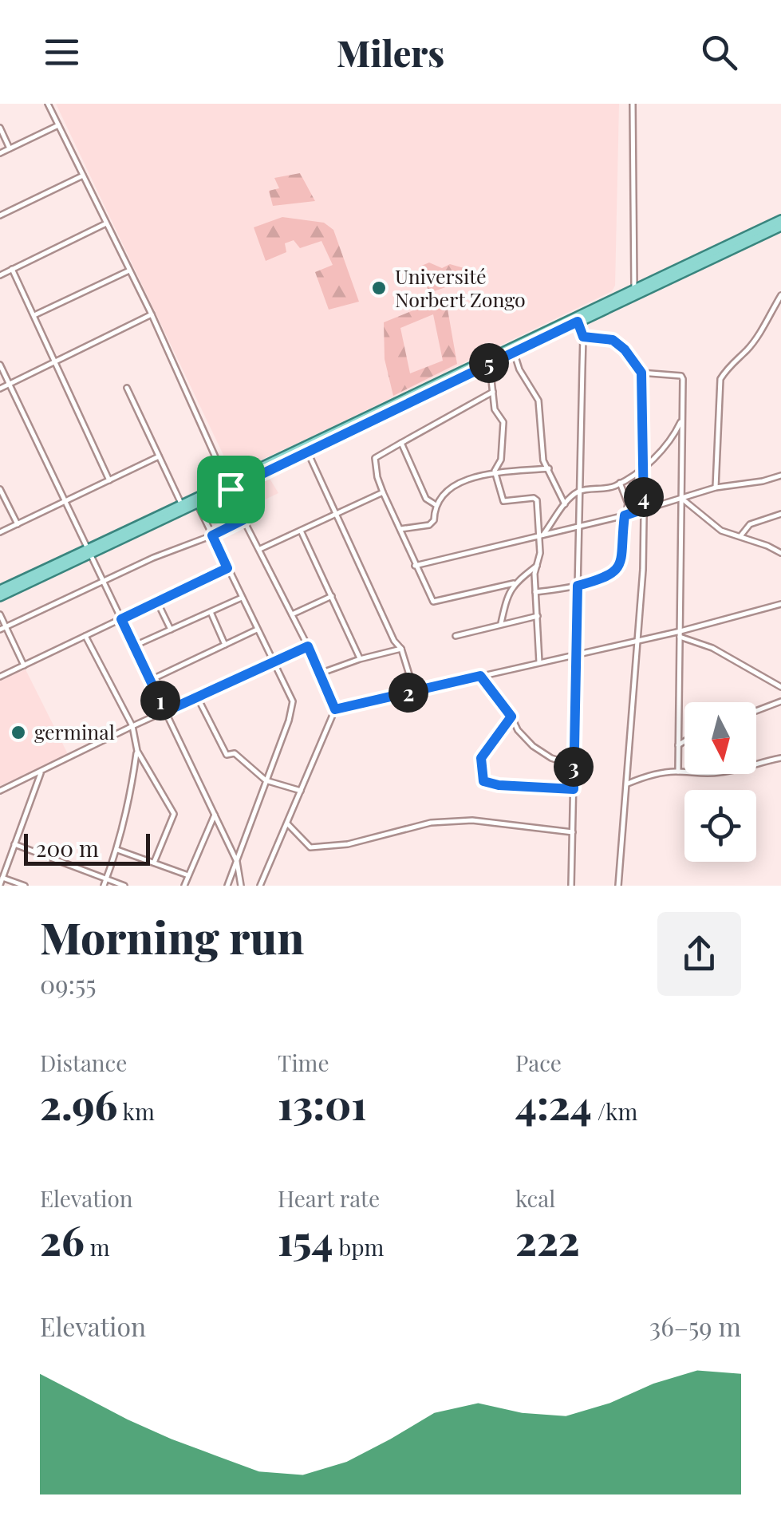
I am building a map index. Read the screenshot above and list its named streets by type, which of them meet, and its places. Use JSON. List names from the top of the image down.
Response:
{
  "places": ["Université Norbert Zongo", "germinal"],
  "scale_bar": "200 m",
  "north": "bottom",
  "page": {
    "header": "Milers",
    "pins": [
      "5",
      "4",
      "2",
      "1",
      "3"
    ],
    "scale": "200 m",
    "heading": ["Morning run", "09:55"],
    "stats": [
      ["Distance", "2.96 km"],
      ["Time", "13:01"],
      ["Pace", "4:24 /km"],
      ["Elevation", "26 m"],
      ["Heart rate", "154 bpm"],
      ["kcal", "222"]
    ],
    "chart": ["Elevation", "36–59 m"]
  }
}
